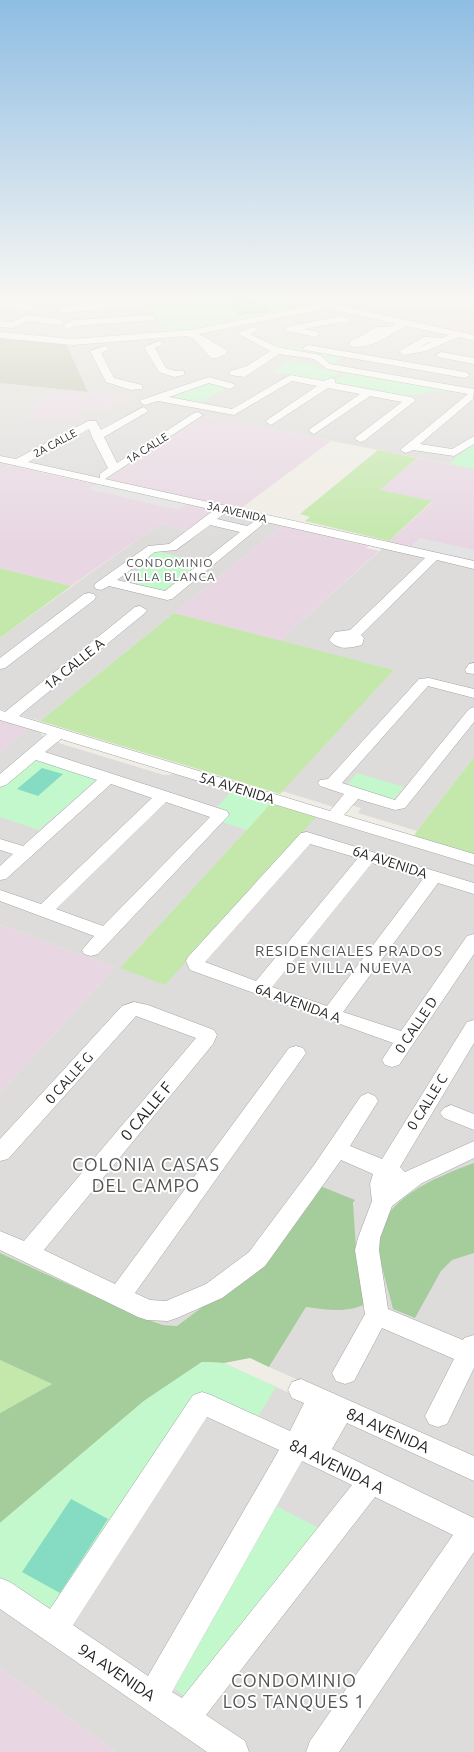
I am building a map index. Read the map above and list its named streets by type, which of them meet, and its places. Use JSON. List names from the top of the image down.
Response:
{
  "streets": {
    "street": [
      "2A CALLE",
      "1A CALLE",
      "3A AVENIDA",
      "1A CALLE A",
      "5A AVENIDA",
      "6A AVENIDA",
      "6A AVENIDA A",
      "0 CALLE D",
      "0 CALLE G",
      "0 CALLE C",
      "0 CALLE F",
      "8A AVENIDA",
      "8A AVENIDA A",
      "9A AVENIDA"
    ]
  },
  "crossings": [
    ["2A CALLE", "3A AVENIDA"],
    ["1A CALLE", "3A AVENIDA"],
    ["1A CALLE A", "5A AVENIDA"],
    ["6A AVENIDA", "6A AVENIDA A"],
    ["6A AVENIDA A", "0 CALLE D"],
    ["0 CALLE G", "0 CALLE F"],
    ["8A AVENIDA", "8A AVENIDA A"],
    ["8A AVENIDA A", "9A AVENIDA"]
  ],
  "districts": [
    "CONDOMINIO VILLA BLANCA",
    "RESIDENCIALES PRADOS DE VILLA NUEVA",
    "COLONIA CASAS DEL CAMPO",
    "CONDOMINIO LOS TANQUES 1"
  ]
}
